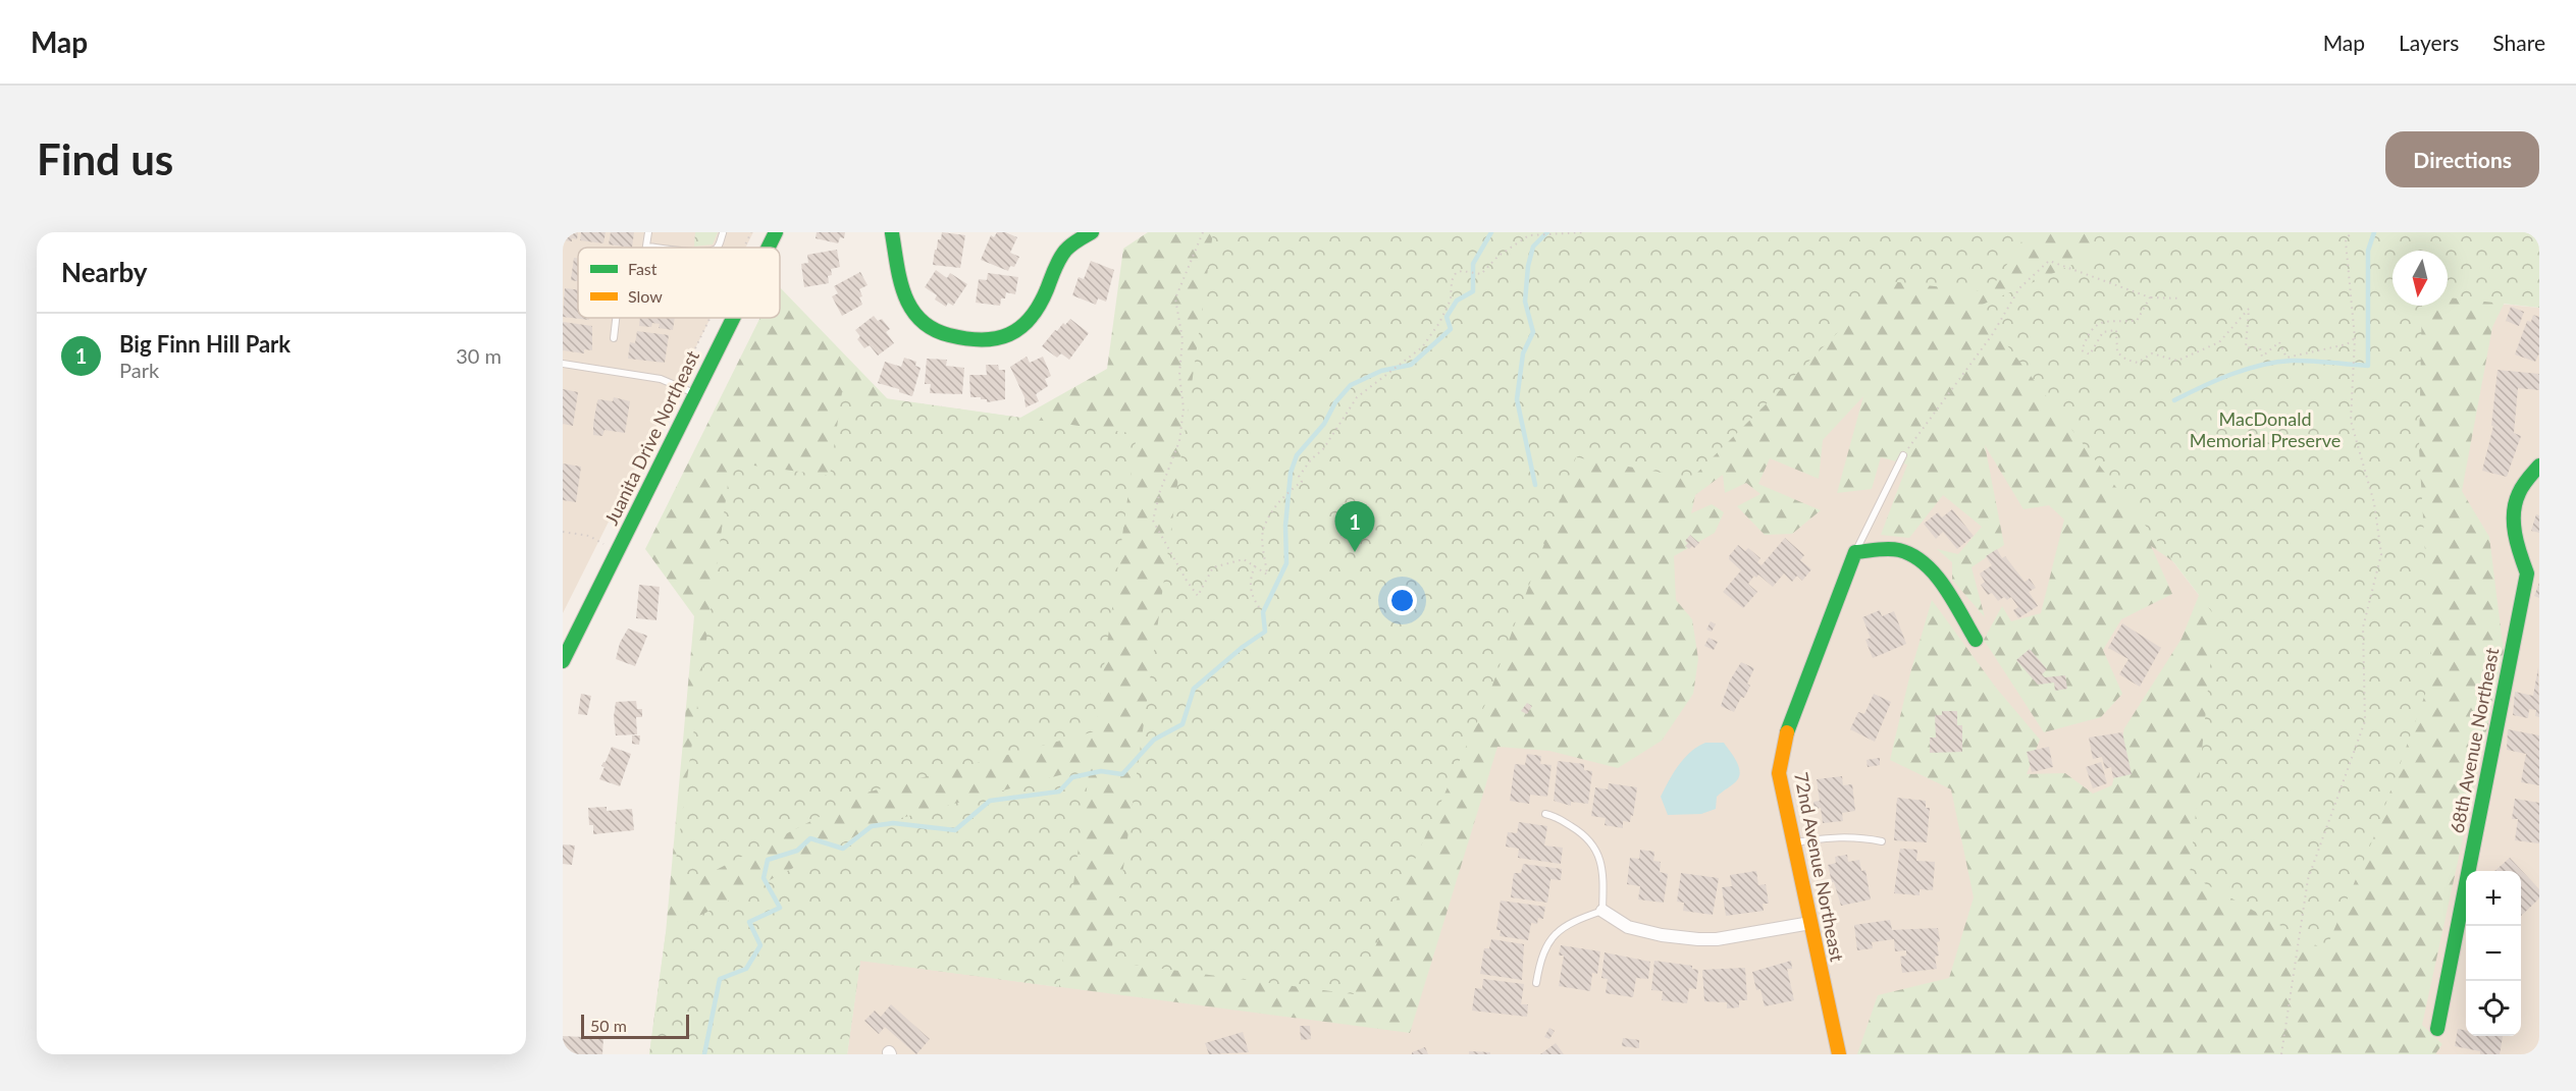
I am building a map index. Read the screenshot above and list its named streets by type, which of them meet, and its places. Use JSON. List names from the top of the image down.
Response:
{
  "streets": {
    "street": ["Juanita Drive Northeast", "68th Avenue Northeast", "72nd Avenue Northeast"]
  },
  "parks": ["MacDonald Memorial Preserve"],
  "legend": ["Fast", "Slow"],
  "scale_bar": "50 m",
  "north": "bottom",
  "page": {
    "header": "Map",
    "nav": ["Map", "Layers", "Share"],
    "buttons": "Directions",
    "title": "Find us",
    "heading": "Nearby",
    "list": [
      {
        "mark": "1",
        "name": "Big Finn Hill Park",
        "note": "Park",
        "value": "30 m"
      }
    ],
    "pins": "1",
    "map_buttons": ["+", "−"],
    "scale": "50 m"
  }
}
